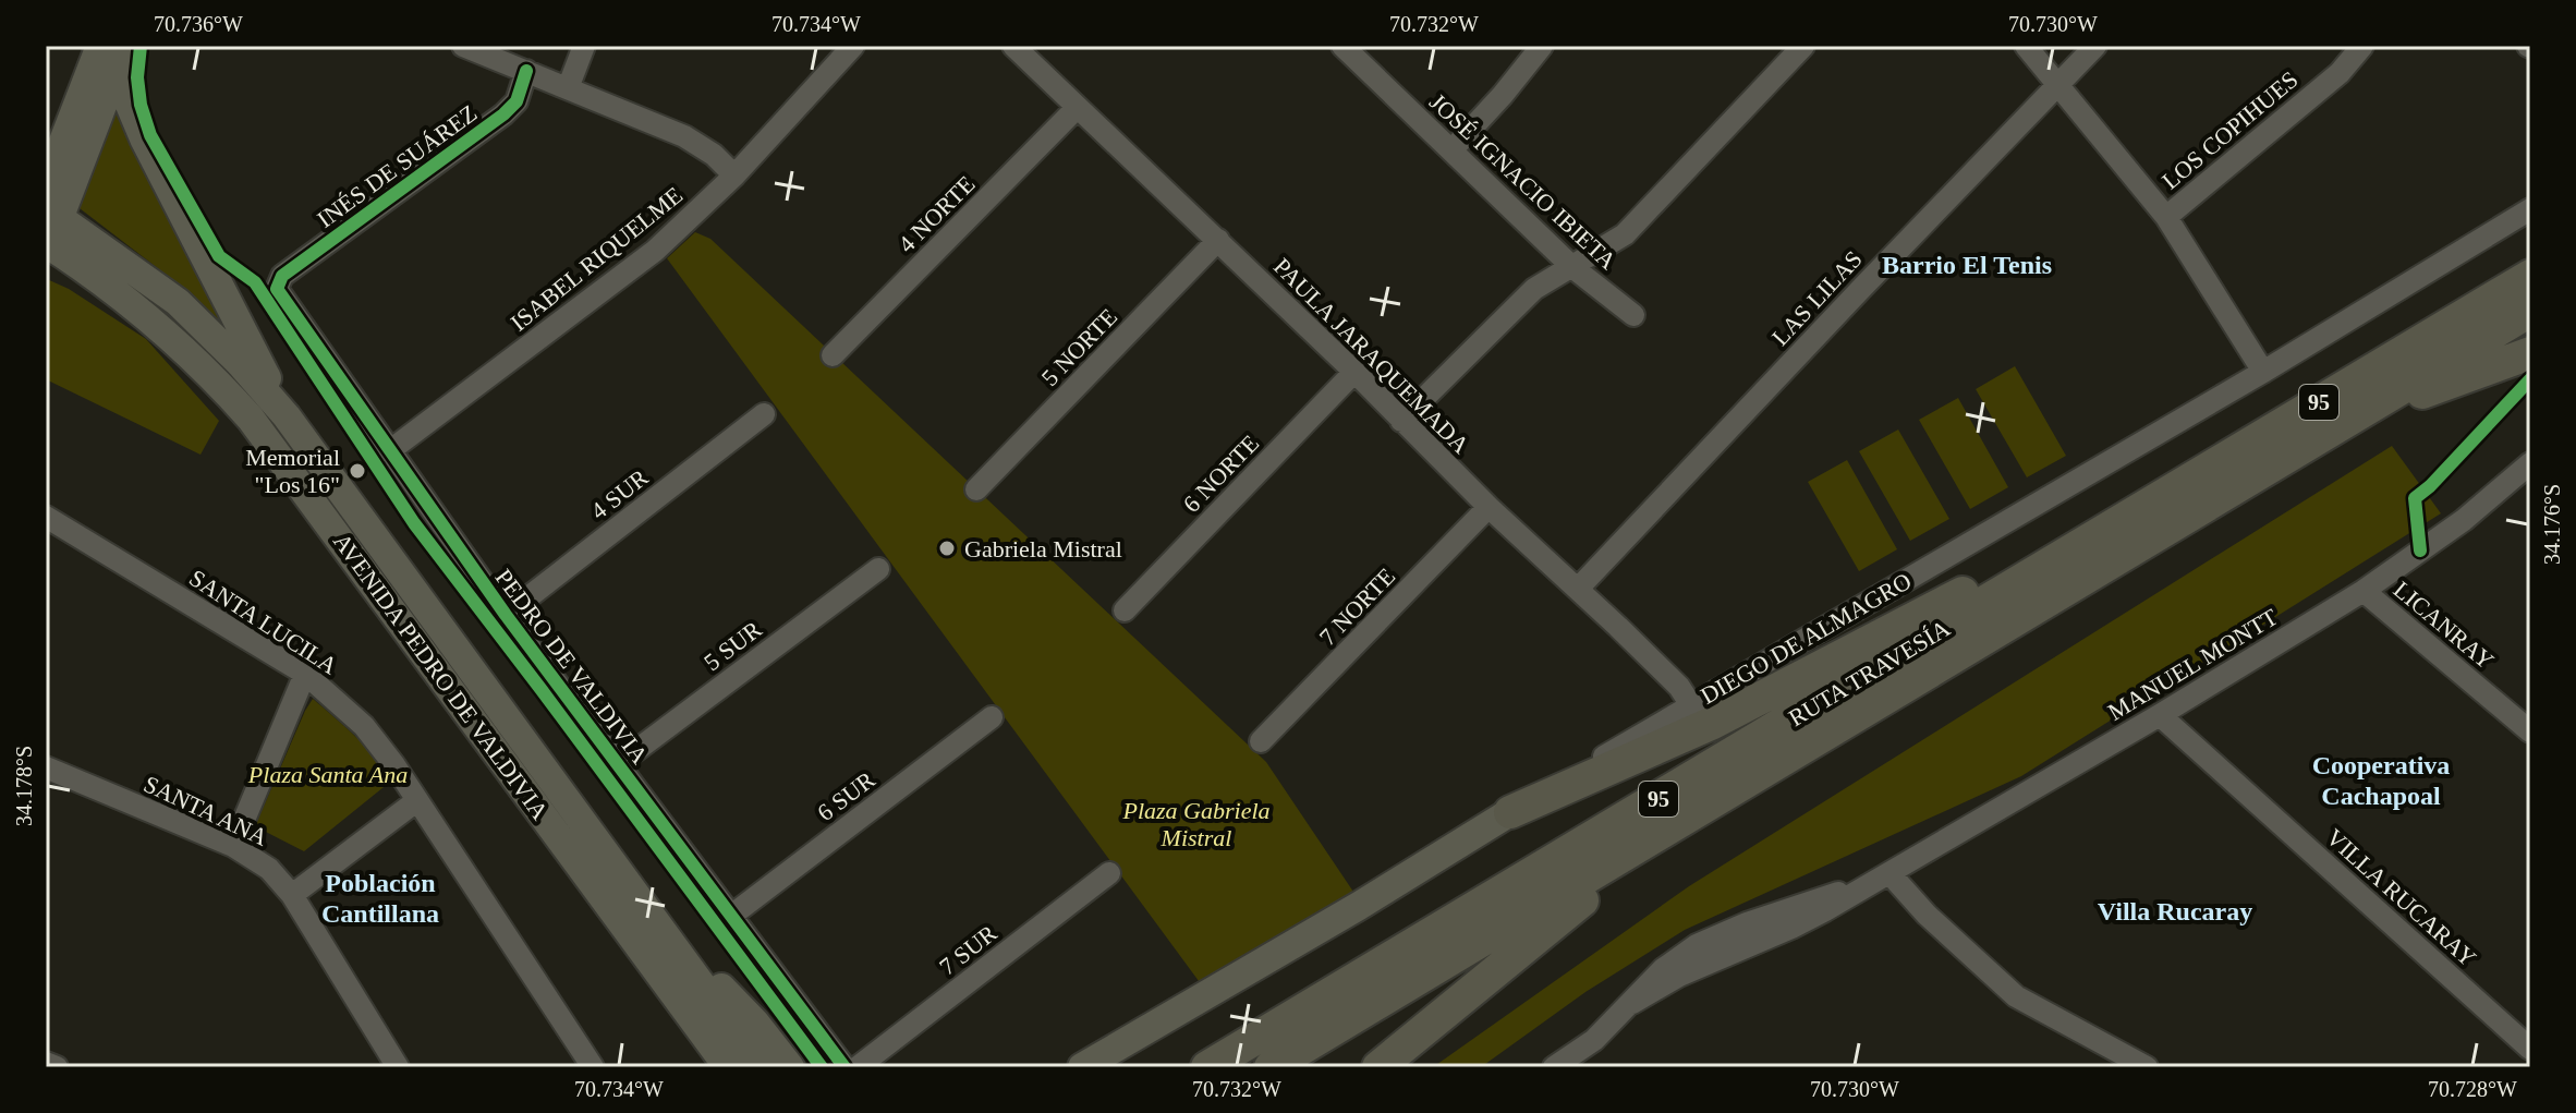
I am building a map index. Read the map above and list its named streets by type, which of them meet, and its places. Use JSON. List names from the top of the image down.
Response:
{
  "streets": {
    "highway": ["95", "RUTA TRAVESÍA"],
    "main road": ["DIEGO DE ALMAGRO", "AVENIDA PEDRO DE VALDIVIA"],
    "street": [
      "LOS COPIHUES",
      "INÉS DE SUÁREZ",
      "JOSÉ IGNACIO IBIETA",
      "4 NORTE",
      "ISABEL RIQUELME",
      "LAS LILAS",
      "5 NORTE",
      "PAULA JARAQUEMADA",
      "6 NORTE",
      "4 SUR",
      "7 NORTE",
      "SANTA LUCILA",
      "LICANRAY",
      "5 SUR",
      "MANUEL MONTT",
      "PEDRO DE VALDIVIA",
      "6 SUR",
      "SANTA ANA",
      "VILLA RUCARAY",
      "7 SUR"
    ]
  },
  "crossings": [
    ["INÉS DE SUÁREZ", "PEDRO DE VALDIVIA"],
    ["4 NORTE", "PAULA JARAQUEMADA"],
    ["ISABEL RIQUELME", "PEDRO DE VALDIVIA"],
    ["LAS LILAS", "PAULA JARAQUEMADA"],
    ["5 NORTE", "PAULA JARAQUEMADA"],
    ["PAULA JARAQUEMADA", "6 NORTE"],
    ["PAULA JARAQUEMADA", "7 NORTE"],
    ["PAULA JARAQUEMADA", "DIEGO DE ALMAGRO"],
    ["4 SUR", "PEDRO DE VALDIVIA"],
    ["LICANRAY", "MANUEL MONTT"],
    ["5 SUR", "PEDRO DE VALDIVIA"],
    ["MANUEL MONTT", "VILLA RUCARAY"],
    ["PEDRO DE VALDIVIA", "6 SUR"]
  ],
  "districts": [
    "Barrio El Tenis",
    "Cooperativa Cachapoal",
    "Población Cantillana",
    "Villa Rucaray"
  ],
  "parks": ["Plaza Santa Ana", "Plaza Gabriela Mistral"],
  "places": ["Memorial \"Los 16\"", "Gabriela Mistral"],
  "coordinates": [
    "70.736°W",
    "70.734°W",
    "70.732°W",
    "70.730°W",
    "34.176°S",
    "34.178°S",
    "70.728°W"
  ]
}
